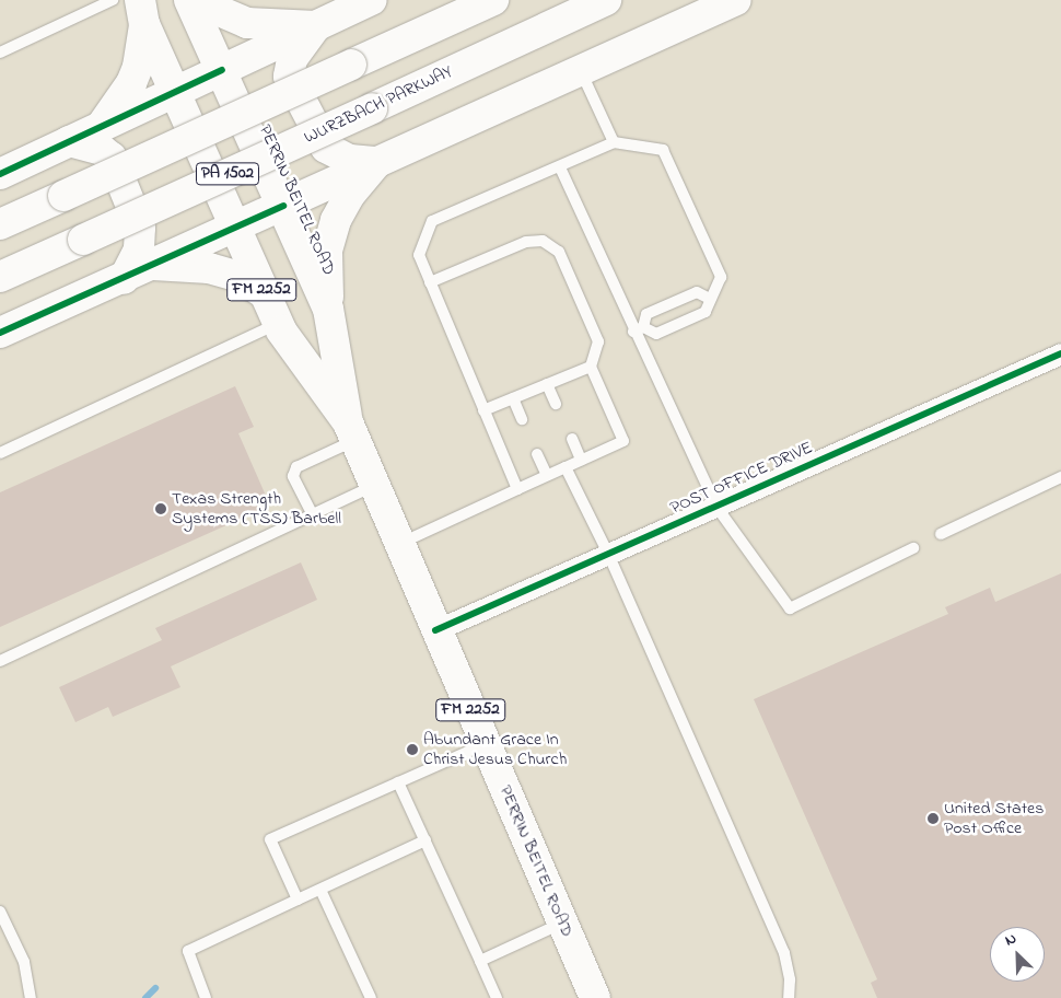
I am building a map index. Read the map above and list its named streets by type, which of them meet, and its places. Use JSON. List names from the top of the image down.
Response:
{
  "streets": {
    "main road": [
      "WURZBACH PARKWAY",
      "PA 1502",
      "PERRIN BEITEL ROAD",
      "FM 2252"
    ],
    "street": ["POST OFFICE DRIVE"]
  },
  "crossings": [
    ["PERRIN BEITEL ROAD", "POST OFFICE DRIVE"]
  ],
  "places": ["Texas Strength Systems (TSS) Barbell", "Abundant Grace In Christ Jesus Church", "United States Post Office"],
  "north": "top left"
}
